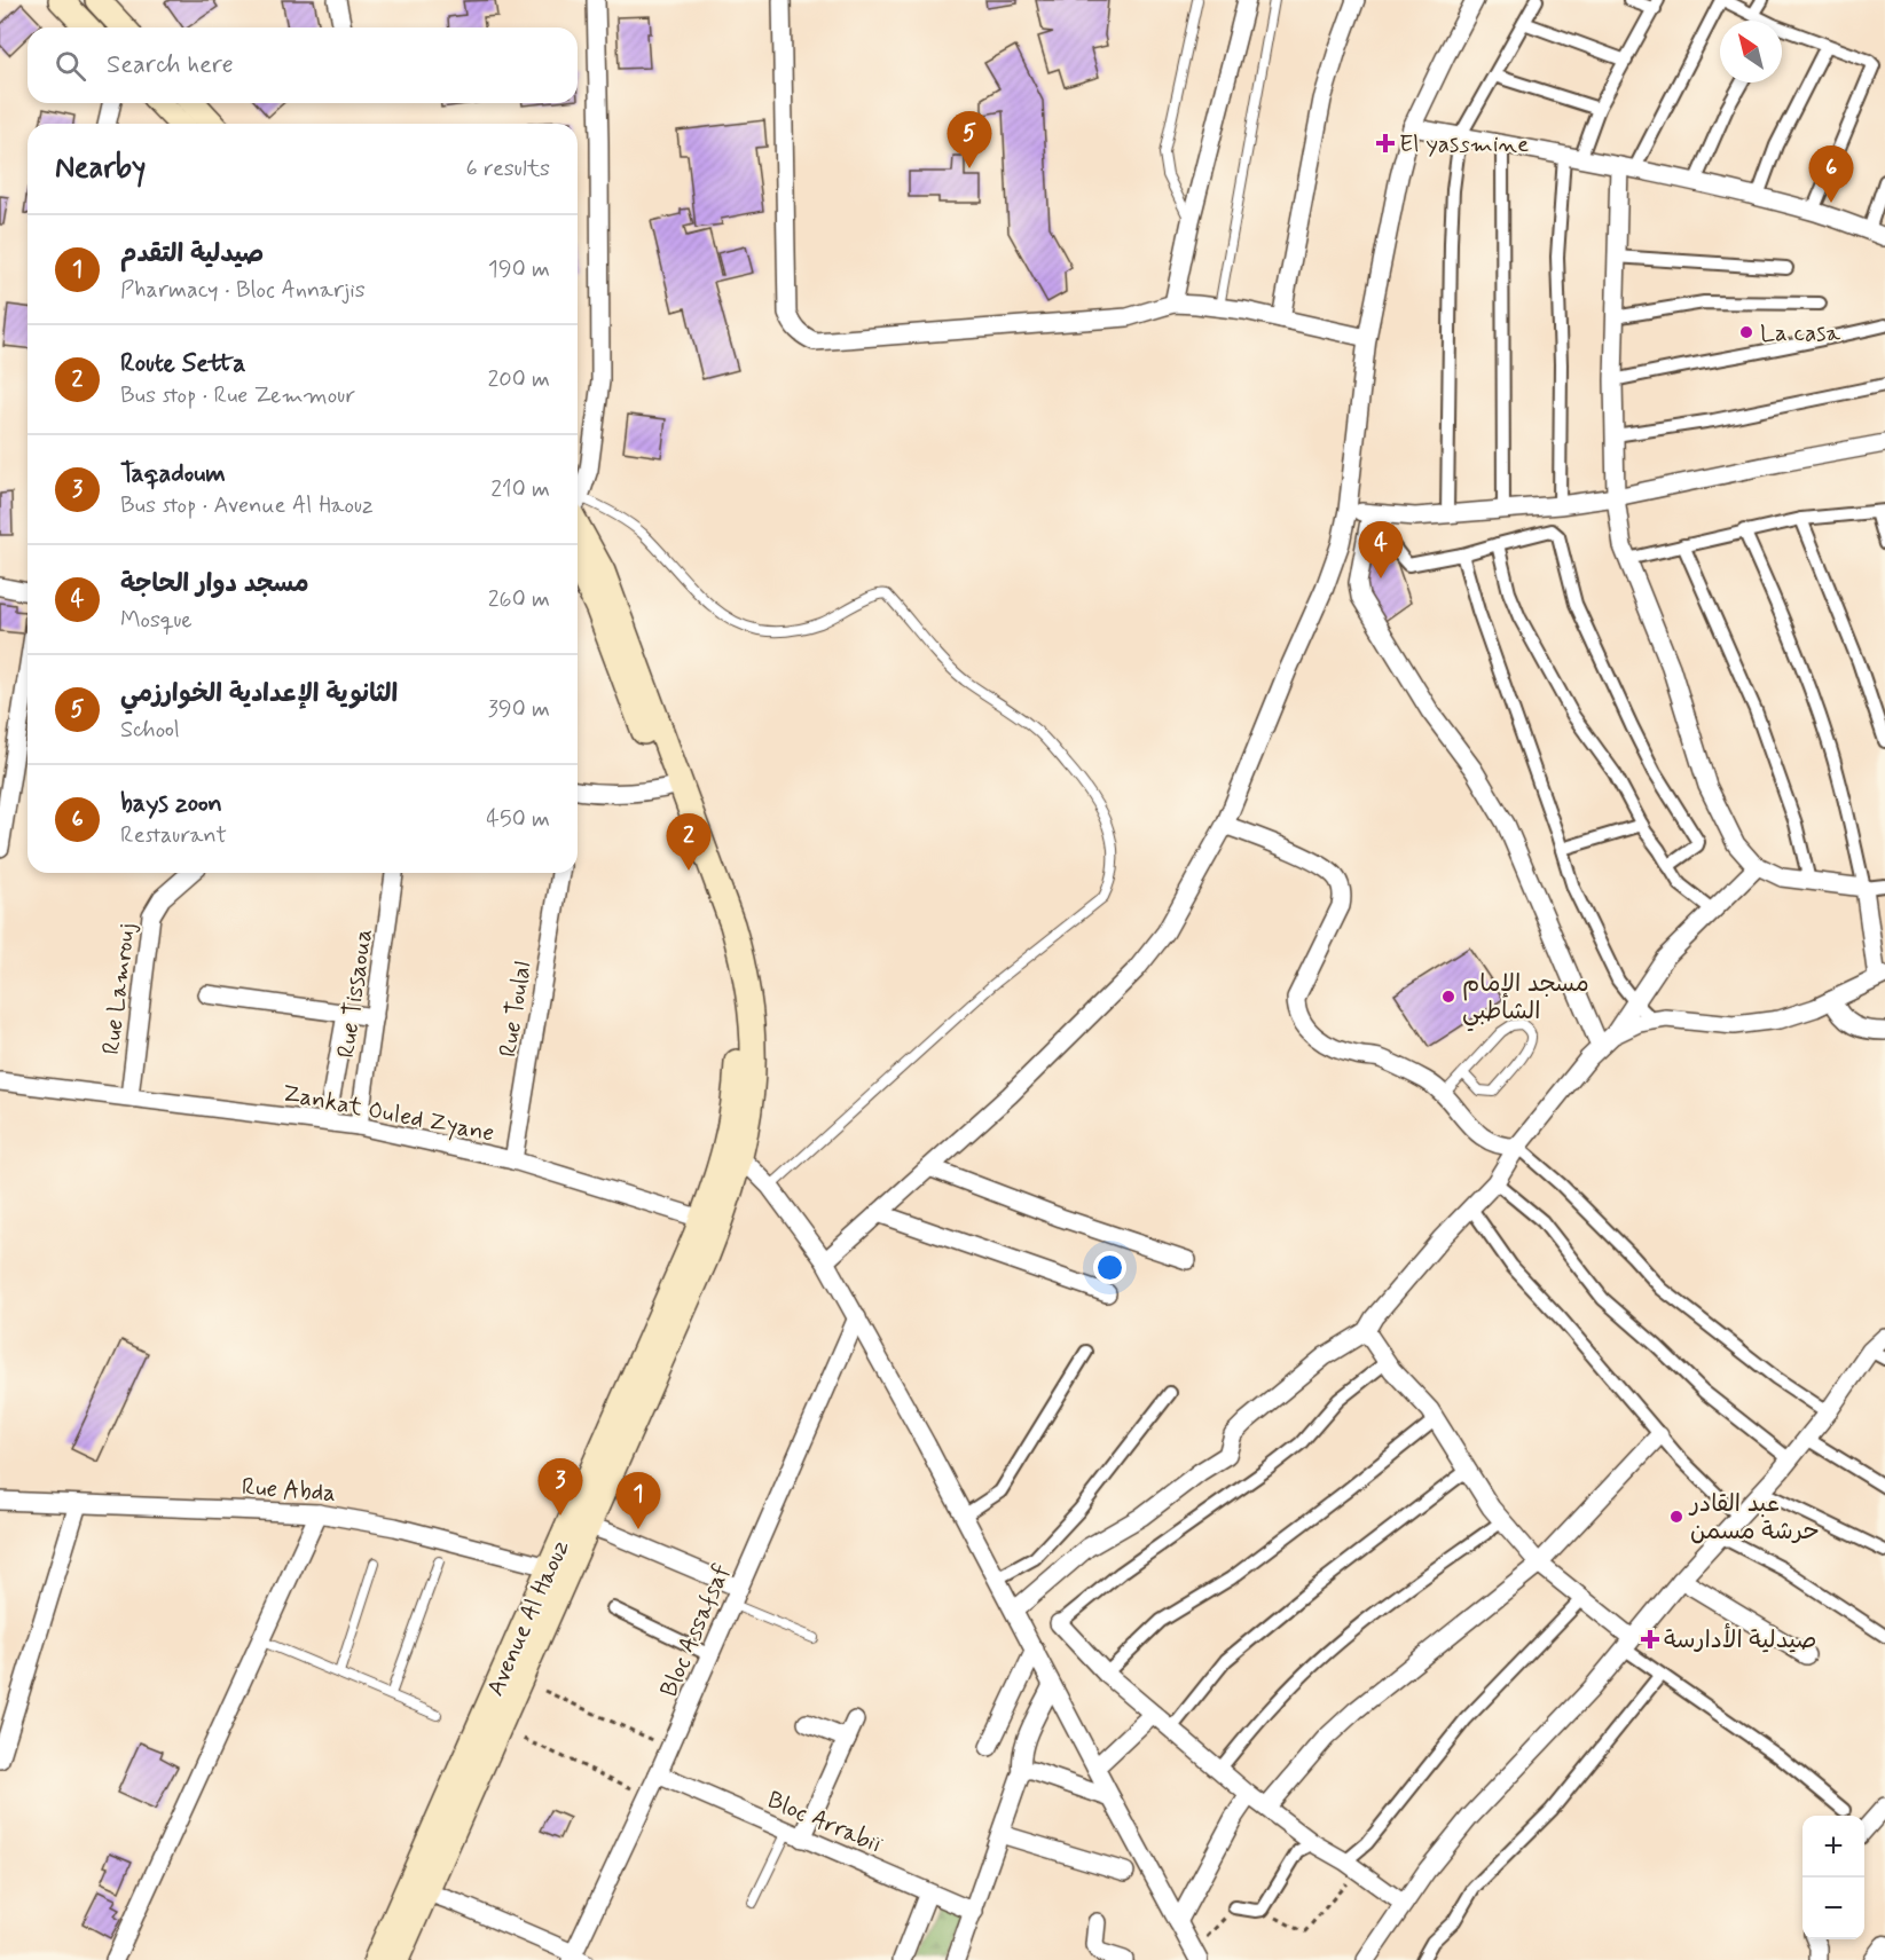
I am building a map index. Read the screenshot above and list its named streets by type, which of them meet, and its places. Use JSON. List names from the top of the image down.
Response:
{
  "streets": {
    "main road": ["Avenue Al Haouz"],
    "street": [
      "Rue Lamrouj",
      "Rue Tissaoua",
      "Rue Toulal",
      "Zankat Ouled Zyane",
      "Rue Abda",
      "Bloc Assafsaf",
      "Bloc Arrabiï"
    ]
  },
  "crossings": [
    ["Rue Lamrouj", "Zankat Ouled Zyane"],
    ["Rue Tissaoua", "Zankat Ouled Zyane"],
    ["Rue Toulal", "Zankat Ouled Zyane"],
    ["Zankat Ouled Zyane", "Avenue Al Haouz"],
    ["Rue Abda", "Avenue Al Haouz"],
    ["Bloc Assafsaf", "Bloc Arrabiï"]
  ],
  "places": {
    "health": ["El yassmine", "صيدلية الأدارسة"],
    "other": ["La casa", "مسجد الإمام الشاطبي", "عبد القادر حرشة مسمن"]
  },
  "north": "top left",
  "page": {
    "search": "Search here",
    "pins": [
      "5",
      "6",
      "4",
      "2",
      "3",
      "1"
    ],
    "heading": ["Nearby", "6 results"],
    "list": [
      {
        "mark": "1",
        "name": "صيدلية التقدم",
        "note": "Pharmacy · Bloc Annarjis",
        "value": "190 m"
      },
      {
        "mark": "2",
        "name": "Route Setta",
        "note": "Bus stop · Rue Zemmour",
        "value": "200 m"
      },
      {
        "mark": "3",
        "name": "Taqadoum",
        "note": "Bus stop · Avenue Al Haouz",
        "value": "210 m"
      },
      {
        "mark": "4",
        "name": "مسجد دوار الحاجة",
        "note": "Mosque",
        "value": "260 m"
      },
      {
        "mark": "5",
        "name": "الثانوية الإعدادية الخوارزمي",
        "note": "School",
        "value": "390 m"
      },
      {
        "mark": "6",
        "name": "bays zoon",
        "note": "Restaurant",
        "value": "450 m"
      }
    ],
    "map_buttons": ["+", "−"]
  }
}
